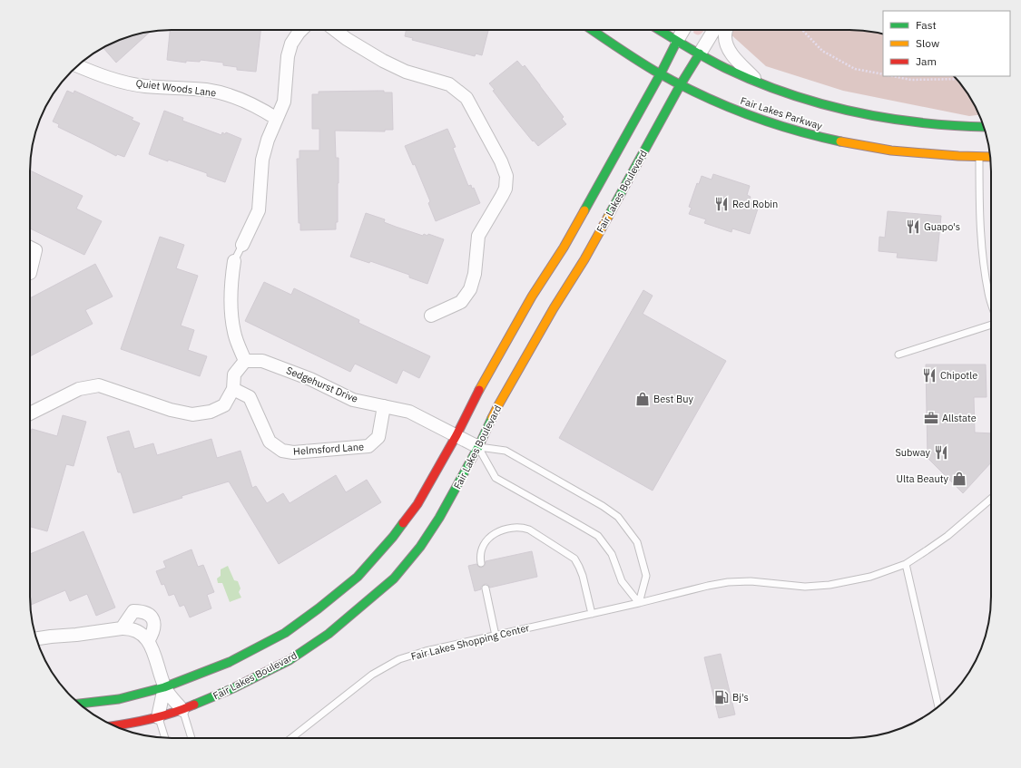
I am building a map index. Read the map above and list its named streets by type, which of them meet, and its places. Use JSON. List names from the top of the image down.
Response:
{
  "streets": {
    "street": [
      "Quiet Woods Lane",
      "Fair Lakes Parkway",
      "Fair Lakes Boulevard",
      "Sedgehurst Drive",
      "Helmsford Lane"
    ],
    "lane": ["Fair Lakes Shopping Center"]
  },
  "crossings": [
    ["Fair Lakes Parkway", "Fair Lakes Boulevard"],
    ["Fair Lakes Boulevard", "Sedgehurst Drive"],
    ["Sedgehurst Drive", "Helmsford Lane"]
  ],
  "places": {
    "restaurant": [
      "Red Robin",
      "Guapo's",
      "Chipotle",
      "Subway"
    ],
    "shop": ["Best Buy", "Ulta Beauty"],
    "office": ["Allstate"],
    "fuel station": ["Bj's"]
  },
  "legend": ["Fast", "Slow", "Jam"]
}
